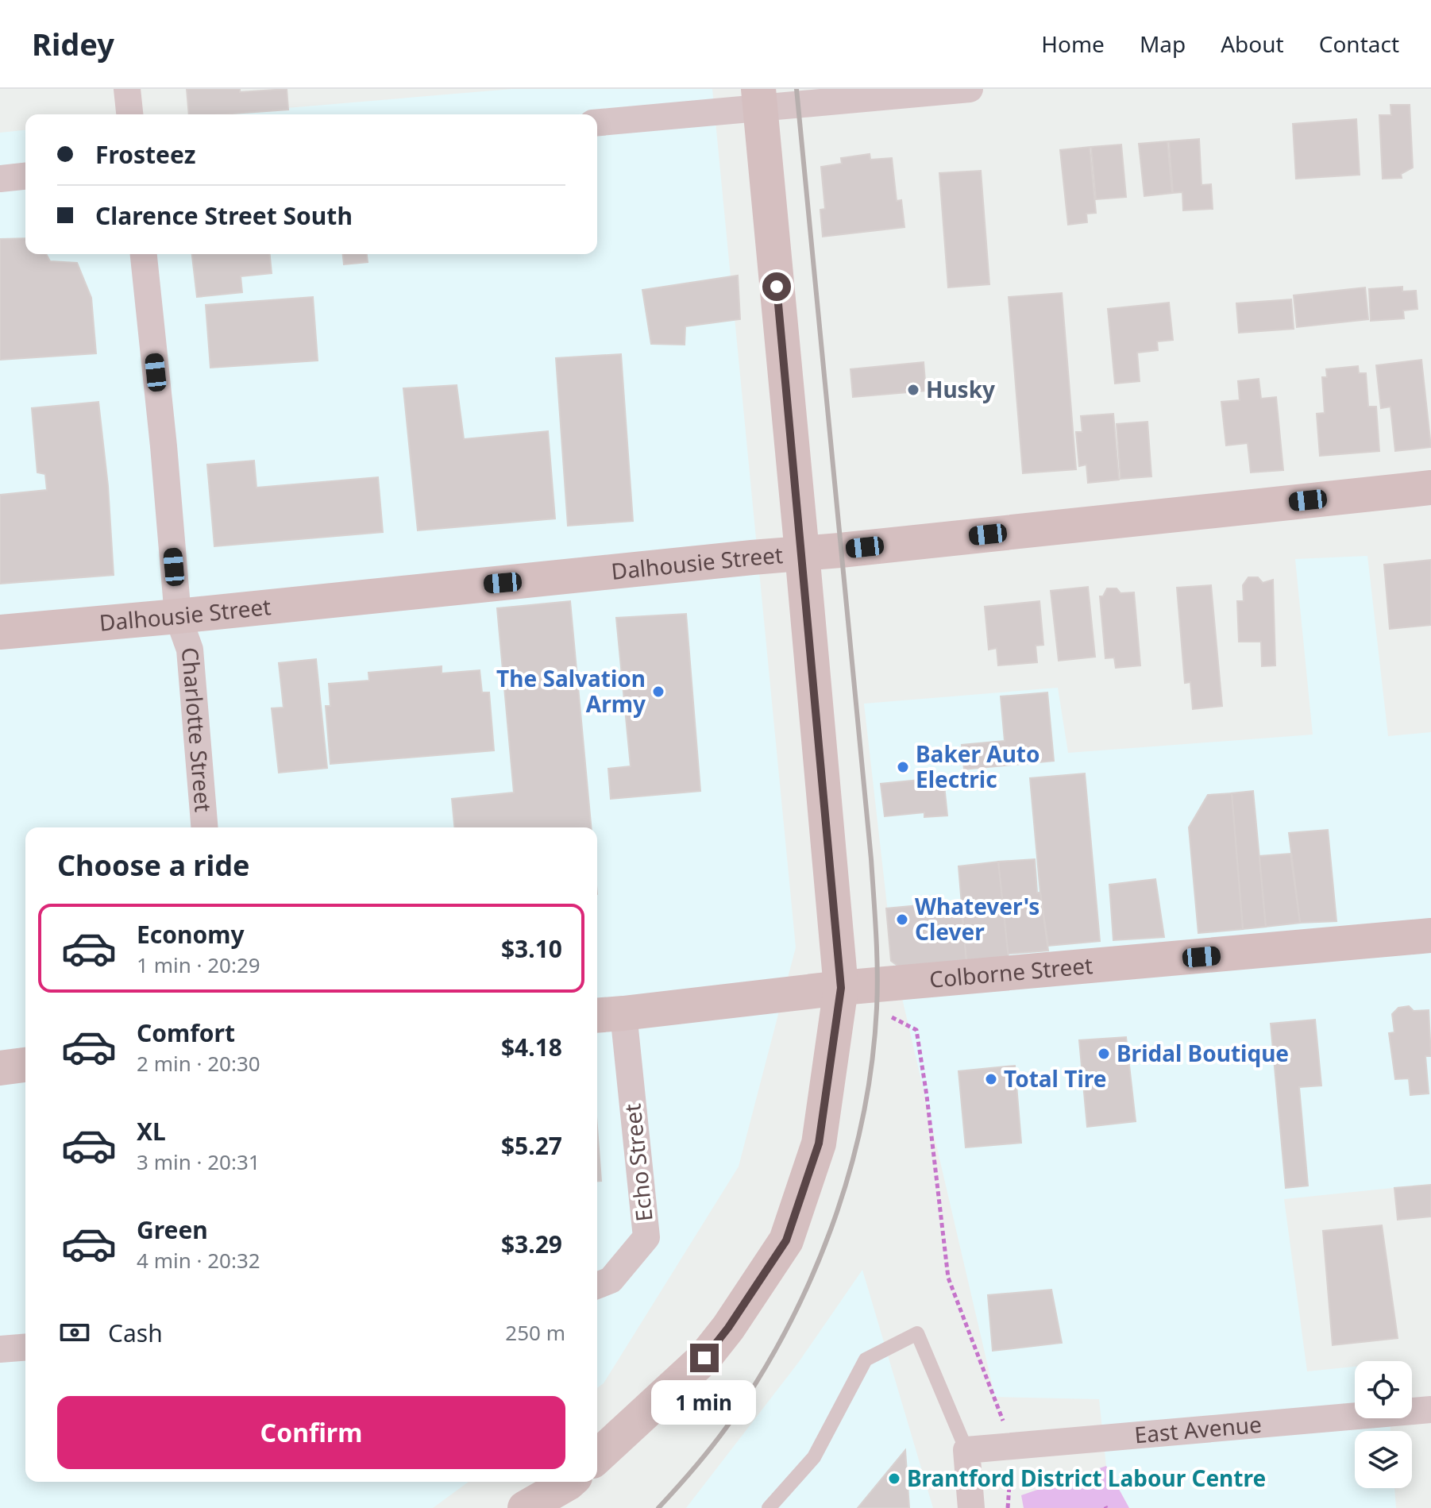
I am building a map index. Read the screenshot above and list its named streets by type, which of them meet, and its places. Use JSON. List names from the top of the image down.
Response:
{
  "streets": {
    "main road": ["Dalhousie Street", "Colborne Street"],
    "street": ["Charlotte Street", "Echo Street", "East Avenue"]
  },
  "crossings": [
    ["Dalhousie Street", "Charlotte Street"],
    ["Colborne Street", "Echo Street"]
  ],
  "places": [
    "Husky",
    "The Salvation Army",
    "Baker Auto Electric",
    "Whatever's Clever",
    "Bridal Boutique",
    "Total Tire",
    "Brantford District Labour Centre"
  ],
  "page": {
    "header": "Ridey",
    "nav": [
      "Home",
      "Map",
      "About",
      "Contact"
    ],
    "banner": ["Frosteez", "Clarence Street South"],
    "heading": "Choose a ride",
    "list": [
      {
        "name": "Economy",
        "note": "1 min · 20:29",
        "value": "$3.10"
      },
      {
        "name": "Comfort",
        "note": "2 min · 20:30",
        "value": "$4.18"
      },
      {
        "name": "XL",
        "note": "3 min · 20:31",
        "value": "$5.27"
      },
      {
        "name": "Green",
        "note": "4 min · 20:32",
        "value": "$3.29"
      }
    ],
    "pay": ["Cash", "250 m"],
    "bubble": "1 min",
    "buttons": "Confirm"
  }
}
